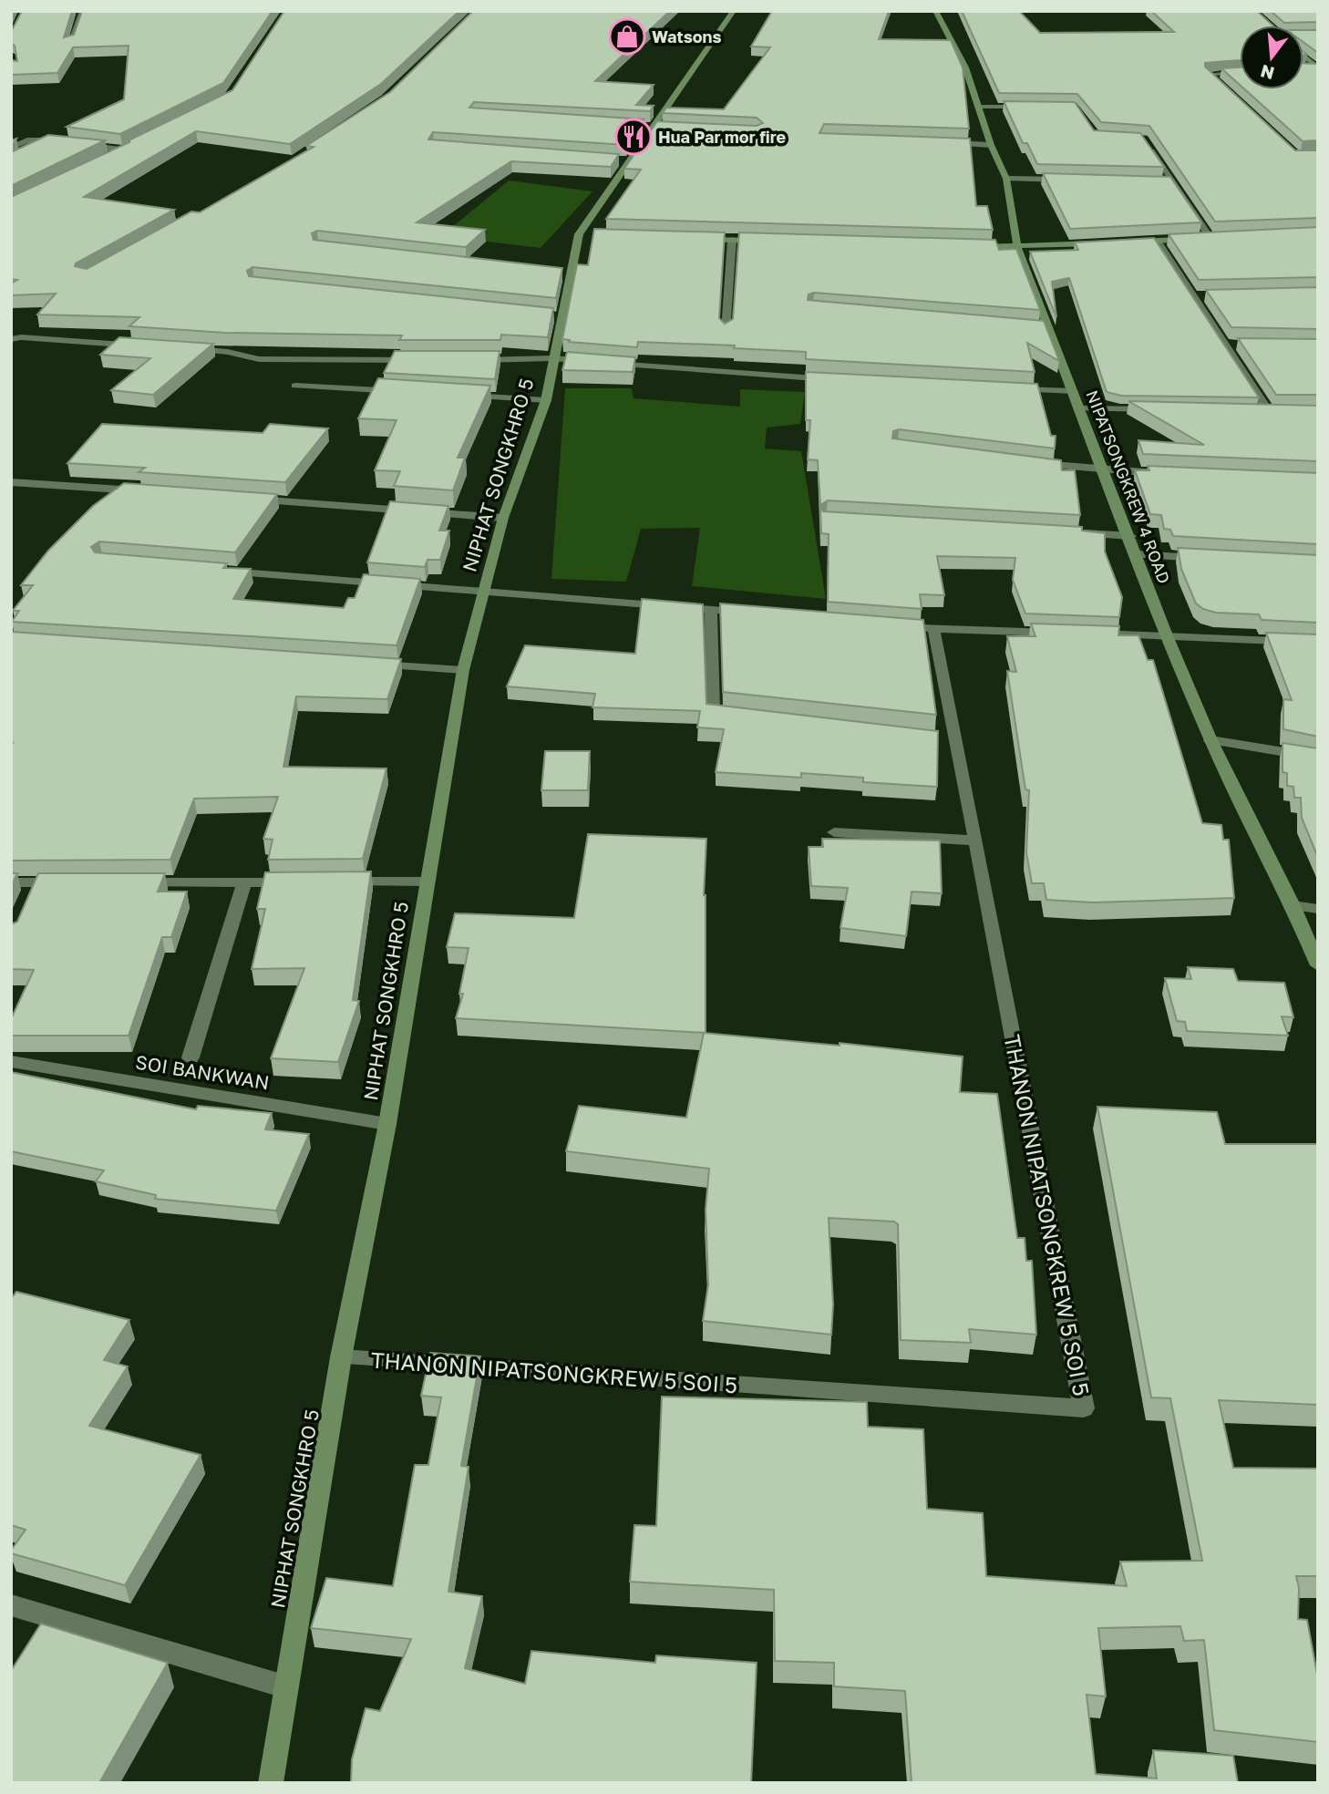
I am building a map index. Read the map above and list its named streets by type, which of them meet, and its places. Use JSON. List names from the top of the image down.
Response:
{
  "streets": {
    "street": [
      "NIPHAT SONGKHRO 5",
      "NIPATSONGKREW 4 ROAD",
      "SOI BANKWAN",
      "THANON NIPATSONGKREW 5 SOI 5"
    ]
  },
  "crossings": [
    ["NIPHAT SONGKHRO 5", "SOI BANKWAN"],
    ["NIPHAT SONGKHRO 5", "THANON NIPATSONGKREW 5 SOI 5"]
  ],
  "places": {
    "shop": ["Watsons"],
    "restaurant": ["Hua Par mor fire"]
  },
  "north": "bottom"
}
